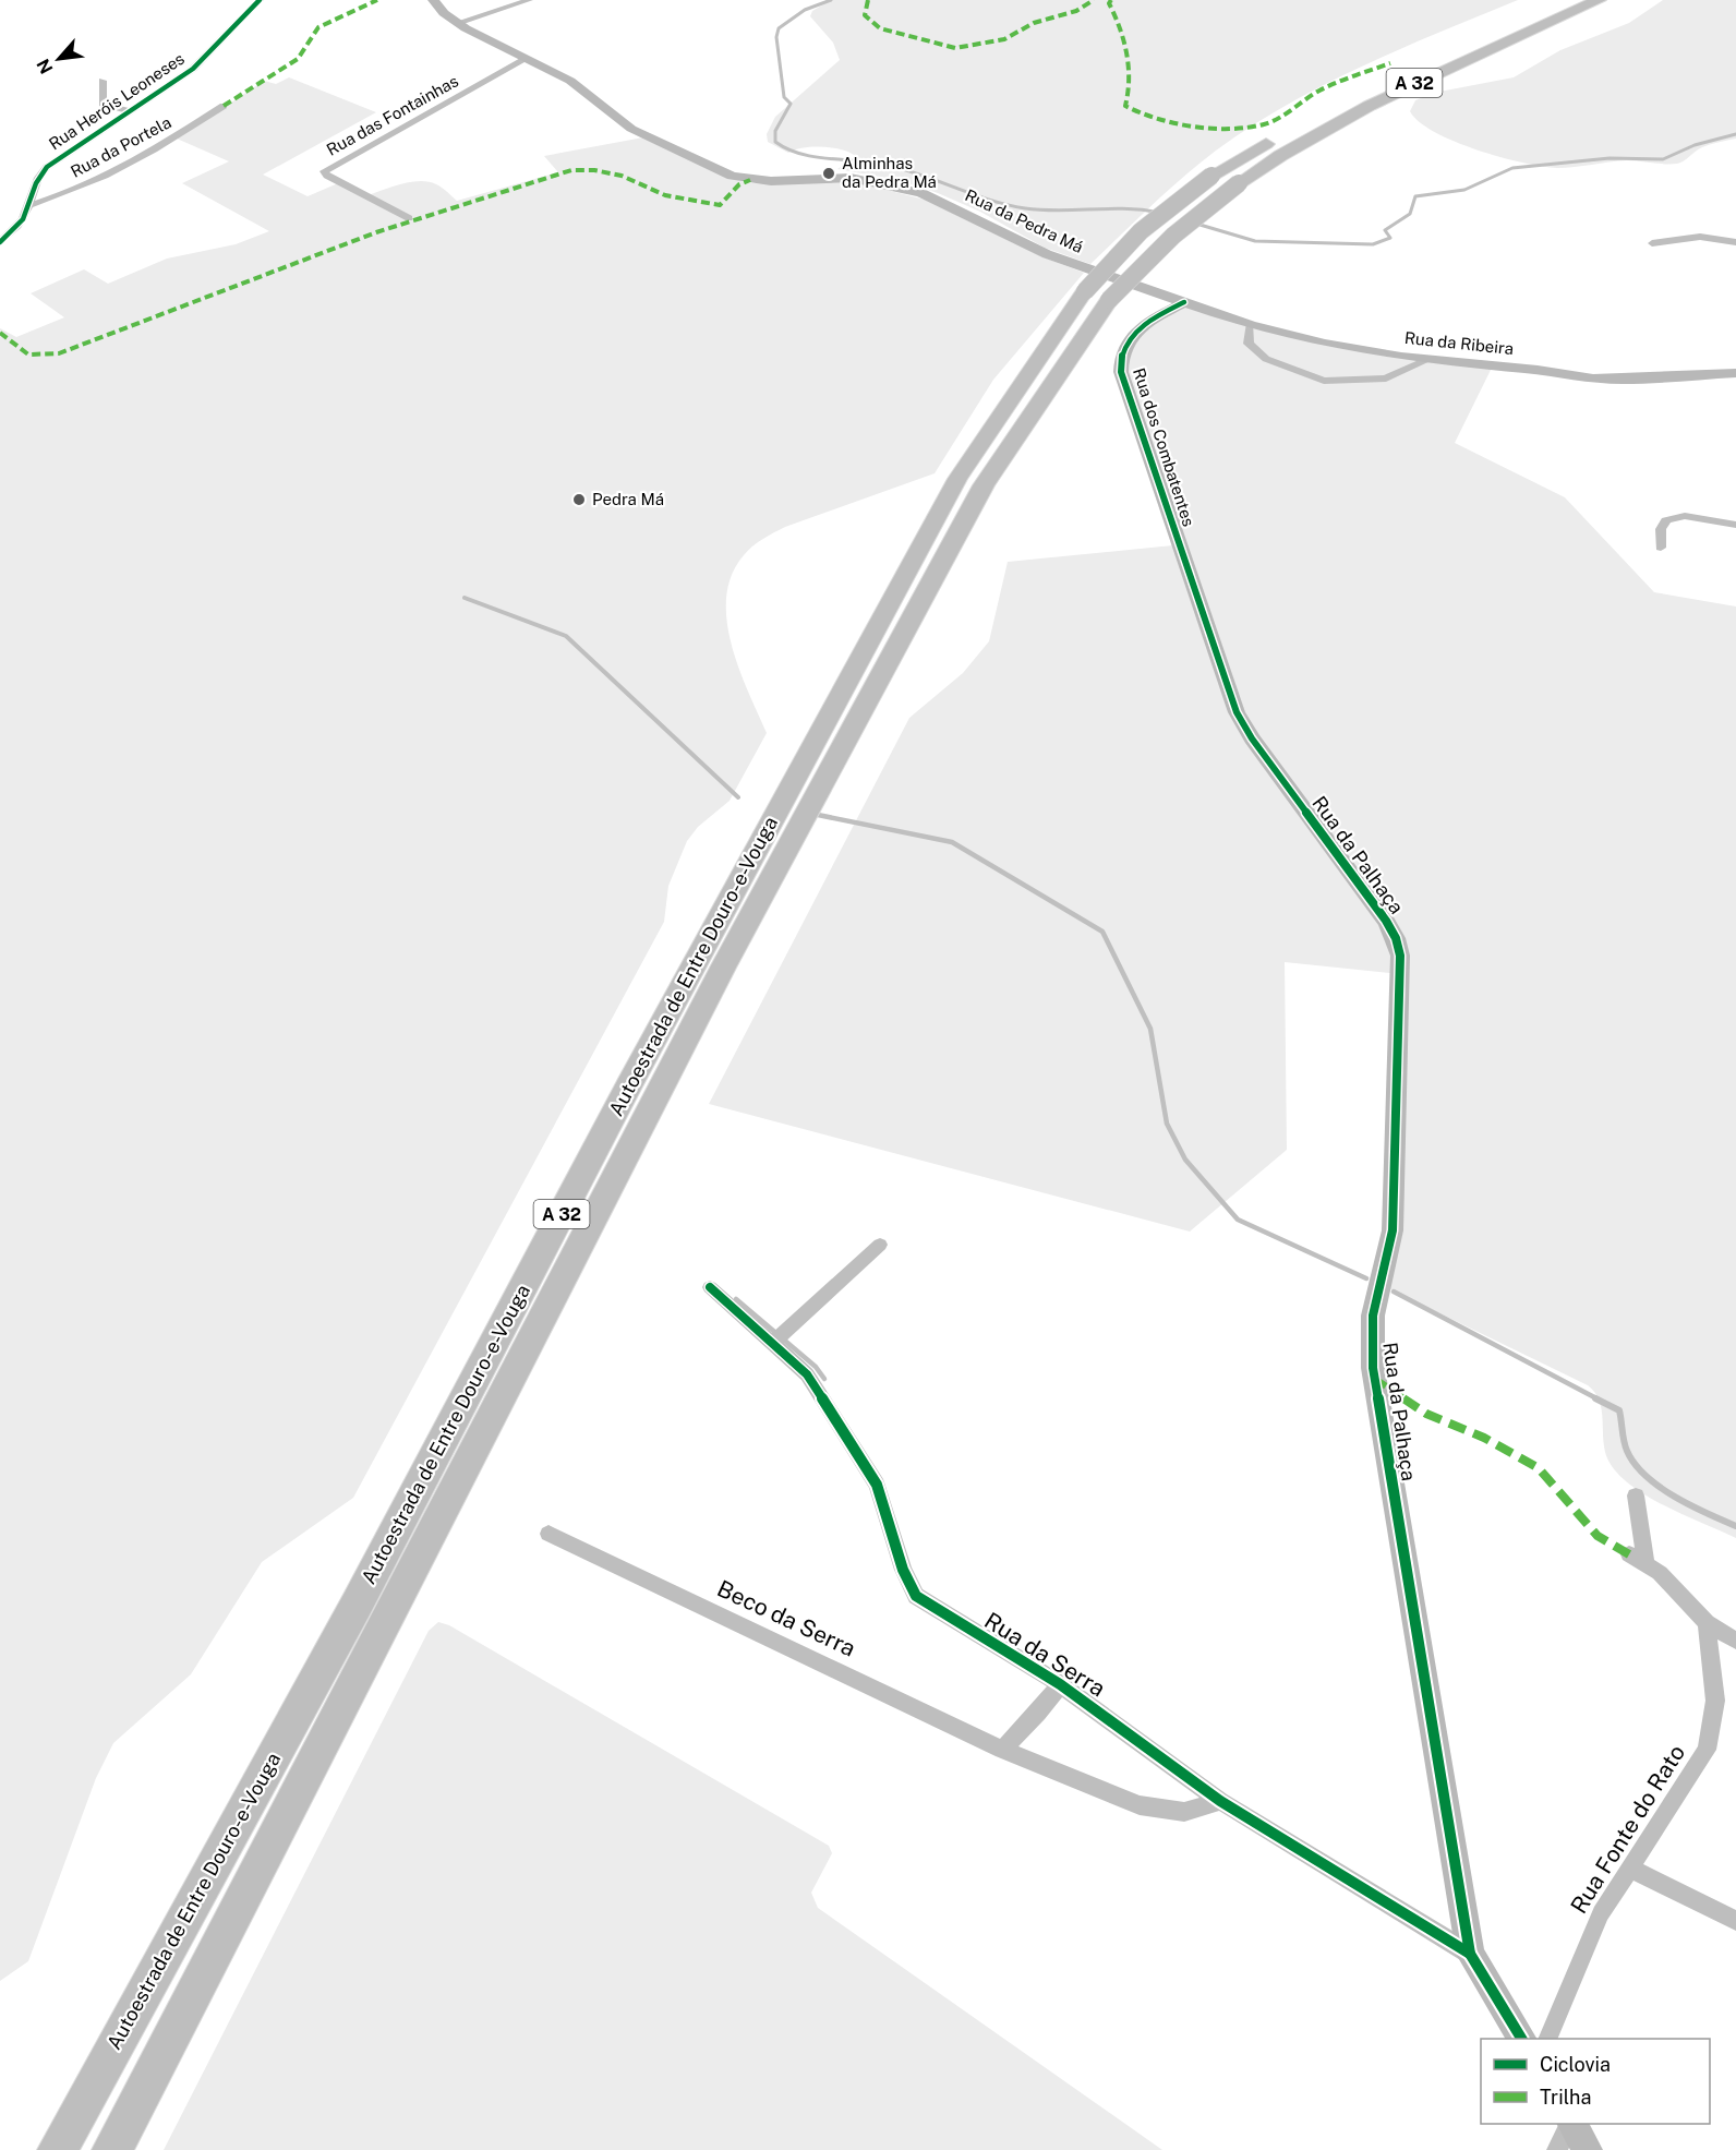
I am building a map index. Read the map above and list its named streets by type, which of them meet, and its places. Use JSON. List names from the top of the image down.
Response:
{
  "streets": {
    "highway": ["A 32", "Autoestrada de Entre Douro-e-Vouga"],
    "main road": [
      "Rua da Pedra Má",
      "Rua da Ribeira",
      "Rua dos Combatentes",
      "Rua da Palhaça"
    ],
    "street": [
      "Rua Heróis Leoneses",
      "Rua das Fontainhas",
      "Rua da Portela",
      "Beco da Serra",
      "Rua da Serra",
      "Rua Fonte do Rato"
    ]
  },
  "crossings": [
    ["Rua Heróis Leoneses", "Rua da Portela"],
    ["Rua das Fontainhas", "Rua da Pedra Má"],
    ["Rua da Pedra Má", "Rua da Ribeira"],
    ["Rua da Pedra Má", "Rua dos Combatentes"],
    ["Rua da Ribeira", "Rua dos Combatentes"],
    ["Rua dos Combatentes", "Rua da Palhaça"],
    ["Rua da Palhaça", "Rua da Serra"],
    ["Beco da Serra", "Rua da Serra"]
  ],
  "places": ["Alminhas da Pedra Má", "Pedra Má"],
  "legend": ["Ciclovia", "Trilha"],
  "north": "bottom left"
}
